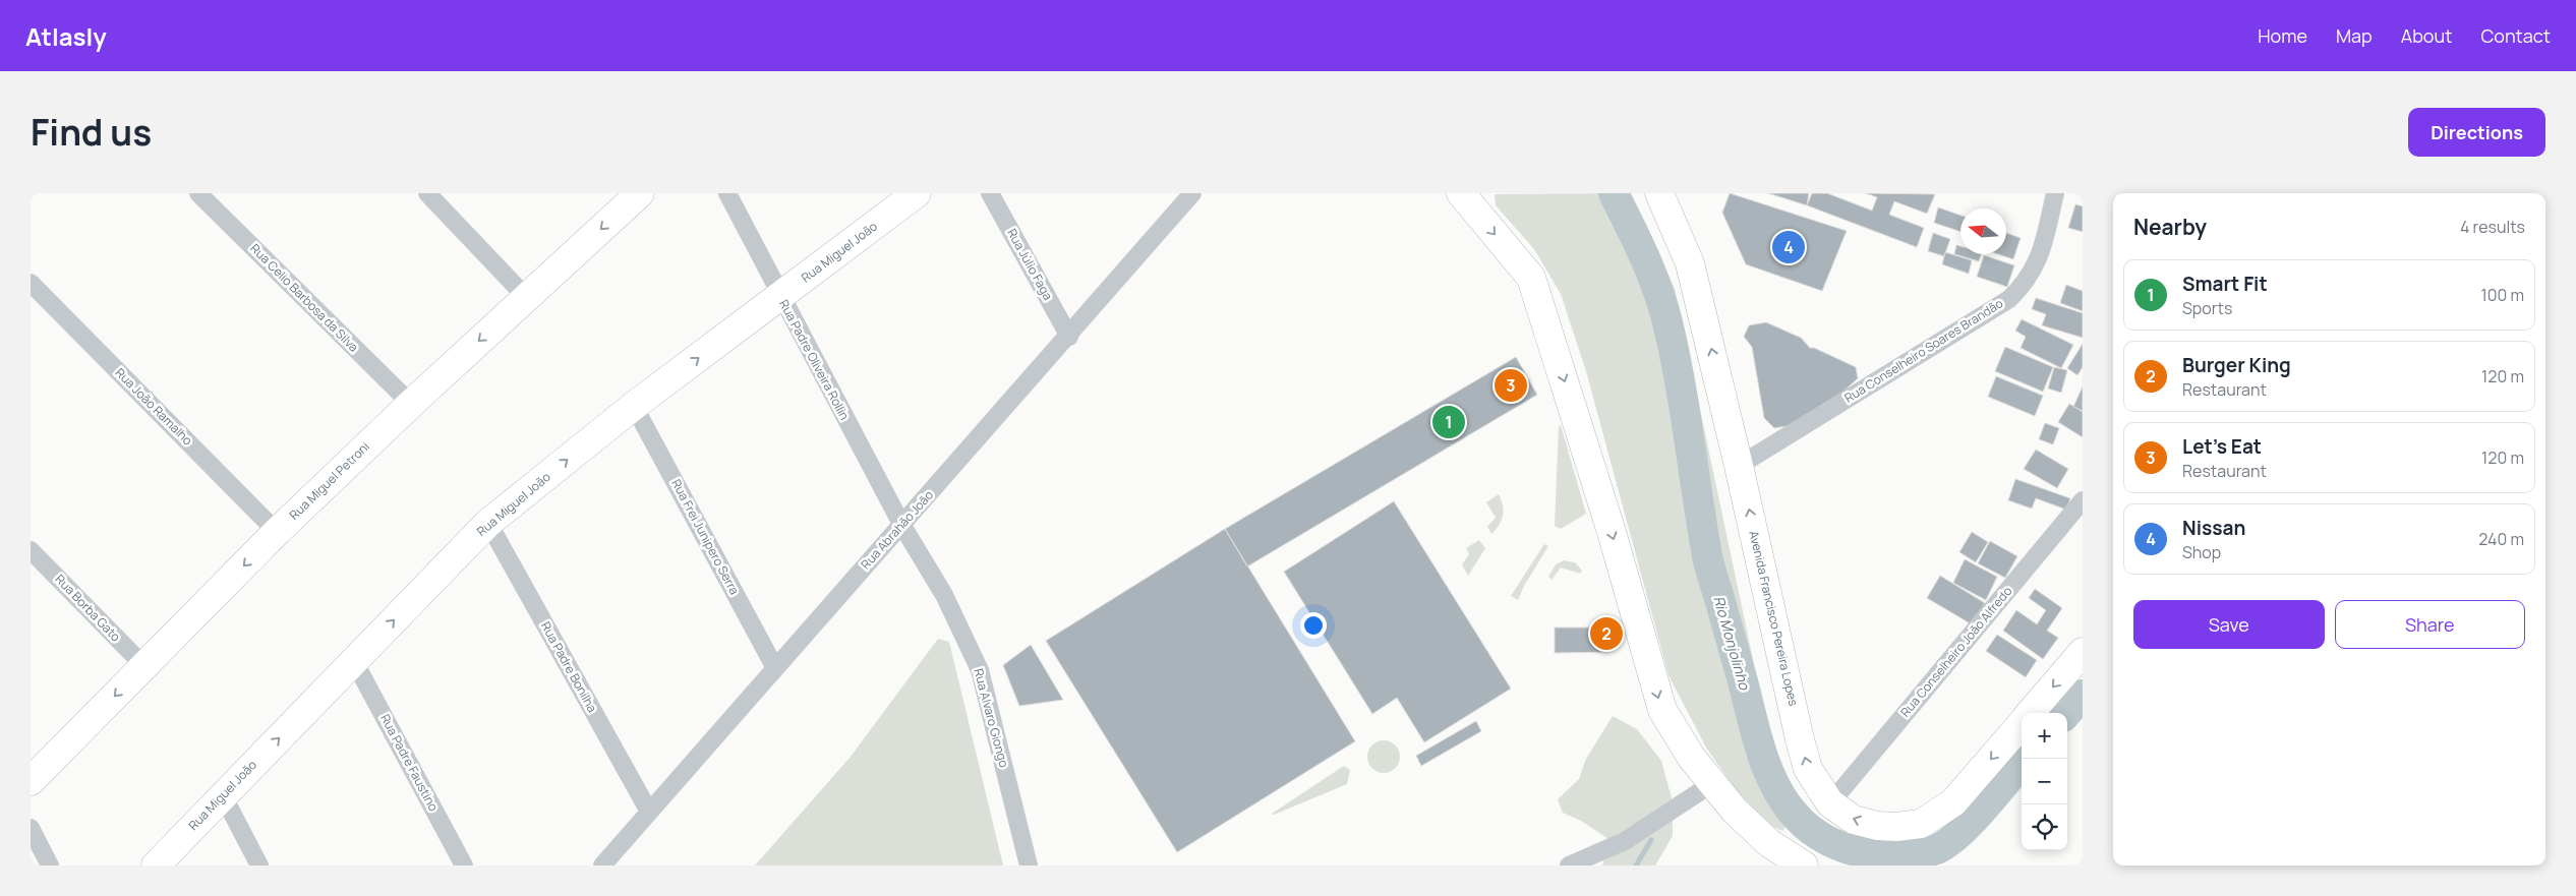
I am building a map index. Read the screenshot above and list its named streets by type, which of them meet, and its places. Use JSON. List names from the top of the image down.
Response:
{
  "streets": {
    "main road": ["Rua Miguel João", "Rua Miguel Petroni", "Avenida Francisco Pereira Lopes"],
    "street": [
      "Rua Júlio Faga",
      "Rua Celio Barbosa da Silva",
      "Rua Conselheiro Soares Brandão",
      "Rua Padre Oliveira Rollin",
      "Rua João Ramalho",
      "Rua Abrahão João",
      "Rua Frei Junipero Serra",
      "Rua Borba Gato",
      "Rua Conselheiro João Alfredo",
      "Rua Padre Bonilha",
      "Rua Alvaro Giongo",
      "Rua Padre Faustino"
    ]
  },
  "crossings": [
    ["Rua Miguel João", "Rua Padre Oliveira Rollin"],
    ["Rua Miguel João", "Rua Frei Junipero Serra"],
    ["Rua Miguel João", "Rua Padre Bonilha"],
    ["Rua Miguel João", "Rua Padre Faustino"],
    ["Rua Júlio Faga", "Rua Abrahão João"],
    ["Rua Celio Barbosa da Silva", "Rua Miguel Petroni"],
    ["Rua Conselheiro Soares Brandão", "Avenida Francisco Pereira Lopes"],
    ["Rua Padre Oliveira Rollin", "Rua Abrahão João"],
    ["Rua Padre Oliveira Rollin", "Rua Alvaro Giongo"],
    ["Rua João Ramalho", "Rua Miguel Petroni"],
    ["Rua Miguel Petroni", "Rua Borba Gato"],
    ["Rua Abrahão João", "Rua Frei Junipero Serra"],
    ["Rua Abrahão João", "Rua Padre Bonilha"],
    ["Rua Abrahão João", "Rua Alvaro Giongo"],
    ["Avenida Francisco Pereira Lopes", "Rua Conselheiro João Alfredo"]
  ],
  "one_way": ["Rua Miguel João", "Rua Miguel Petroni"],
  "water": ["Rio Monjolinho"],
  "north": "left",
  "page": {
    "header": "Atlasly",
    "nav": [
      "Home",
      "Map",
      "About",
      "Contact"
    ],
    "title": "Find us",
    "buttons": [
      "Directions",
      ["Save", "Share"]
    ],
    "heading": ["Nearby", "4 results"],
    "pins": [
      "4",
      "3",
      "1",
      "2"
    ],
    "list": [
      {
        "mark": "1",
        "name": "Smart Fit",
        "note": "Sports",
        "value": "100 m"
      },
      {
        "mark": "2",
        "name": "Burger King",
        "note": "Restaurant",
        "value": "120 m"
      },
      {
        "mark": "3",
        "name": "Let's Eat",
        "note": "Restaurant",
        "value": "120 m"
      },
      {
        "mark": "4",
        "name": "Nissan",
        "note": "Shop",
        "value": "240 m"
      }
    ],
    "map_buttons": ["+", "−"]
  }
}
